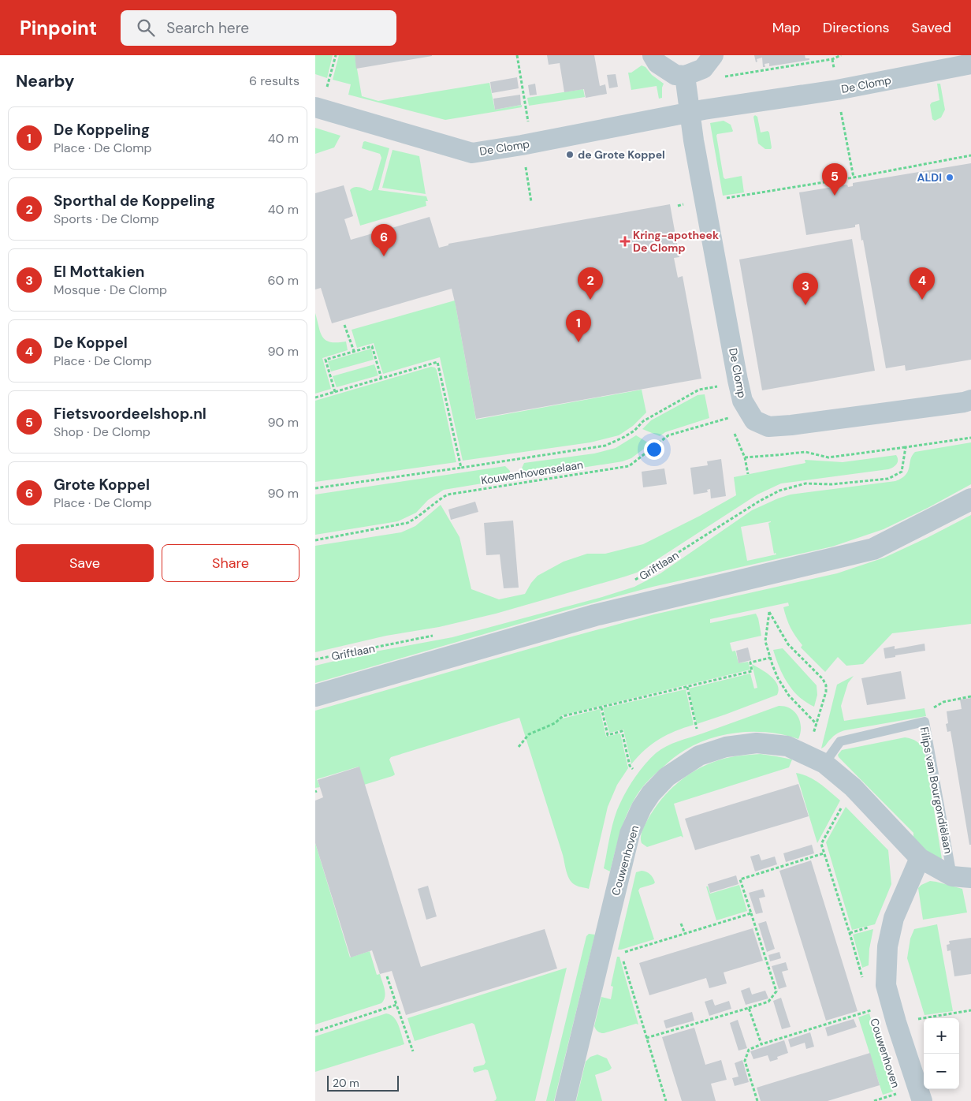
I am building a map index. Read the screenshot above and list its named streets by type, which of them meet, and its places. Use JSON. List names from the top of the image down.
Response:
{
  "streets": {
    "street": ["De Clomp", "Filips van Bourgondiëlaan", "Couwenhoven"],
    "path": ["Kouwenhovenselaan", "Griftlaan"]
  },
  "crossings": [
    ["De Clomp", "Kouwenhovenselaan"],
    ["Filips van Bourgondiëlaan", "Couwenhoven"]
  ],
  "places": {
    "other": ["de Grote Koppel", "ALDI"],
    "health": ["Kring-apotheek De Clomp"]
  },
  "scale_bar": "20 m",
  "page": {
    "header": "Pinpoint",
    "search": "Search here",
    "nav": ["Map", "Directions", "Saved"],
    "heading": ["Nearby", "6 results"],
    "list": [
      {
        "mark": "1",
        "name": "De Koppeling",
        "note": "Place · De Clomp",
        "value": "40 m"
      },
      {
        "mark": "2",
        "name": "Sporthal de Koppeling",
        "note": "Sports · De Clomp",
        "value": "40 m"
      },
      {
        "mark": "3",
        "name": "El Mottakien",
        "note": "Mosque · De Clomp",
        "value": "60 m"
      },
      {
        "mark": "4",
        "name": "De Koppel",
        "note": "Place · De Clomp",
        "value": "90 m"
      },
      {
        "mark": "5",
        "name": "Fietsvoordeelshop.nl",
        "note": "Shop · De Clomp",
        "value": "90 m"
      },
      {
        "mark": "6",
        "name": "Grote Koppel",
        "note": "Place · De Clomp",
        "value": "90 m"
      }
    ],
    "pins": [
      "5",
      "6",
      "2",
      "4",
      "3",
      "1"
    ],
    "buttons": ["Save", "Share"],
    "map_buttons": ["+", "−"],
    "scale": "20 m"
  }
}
